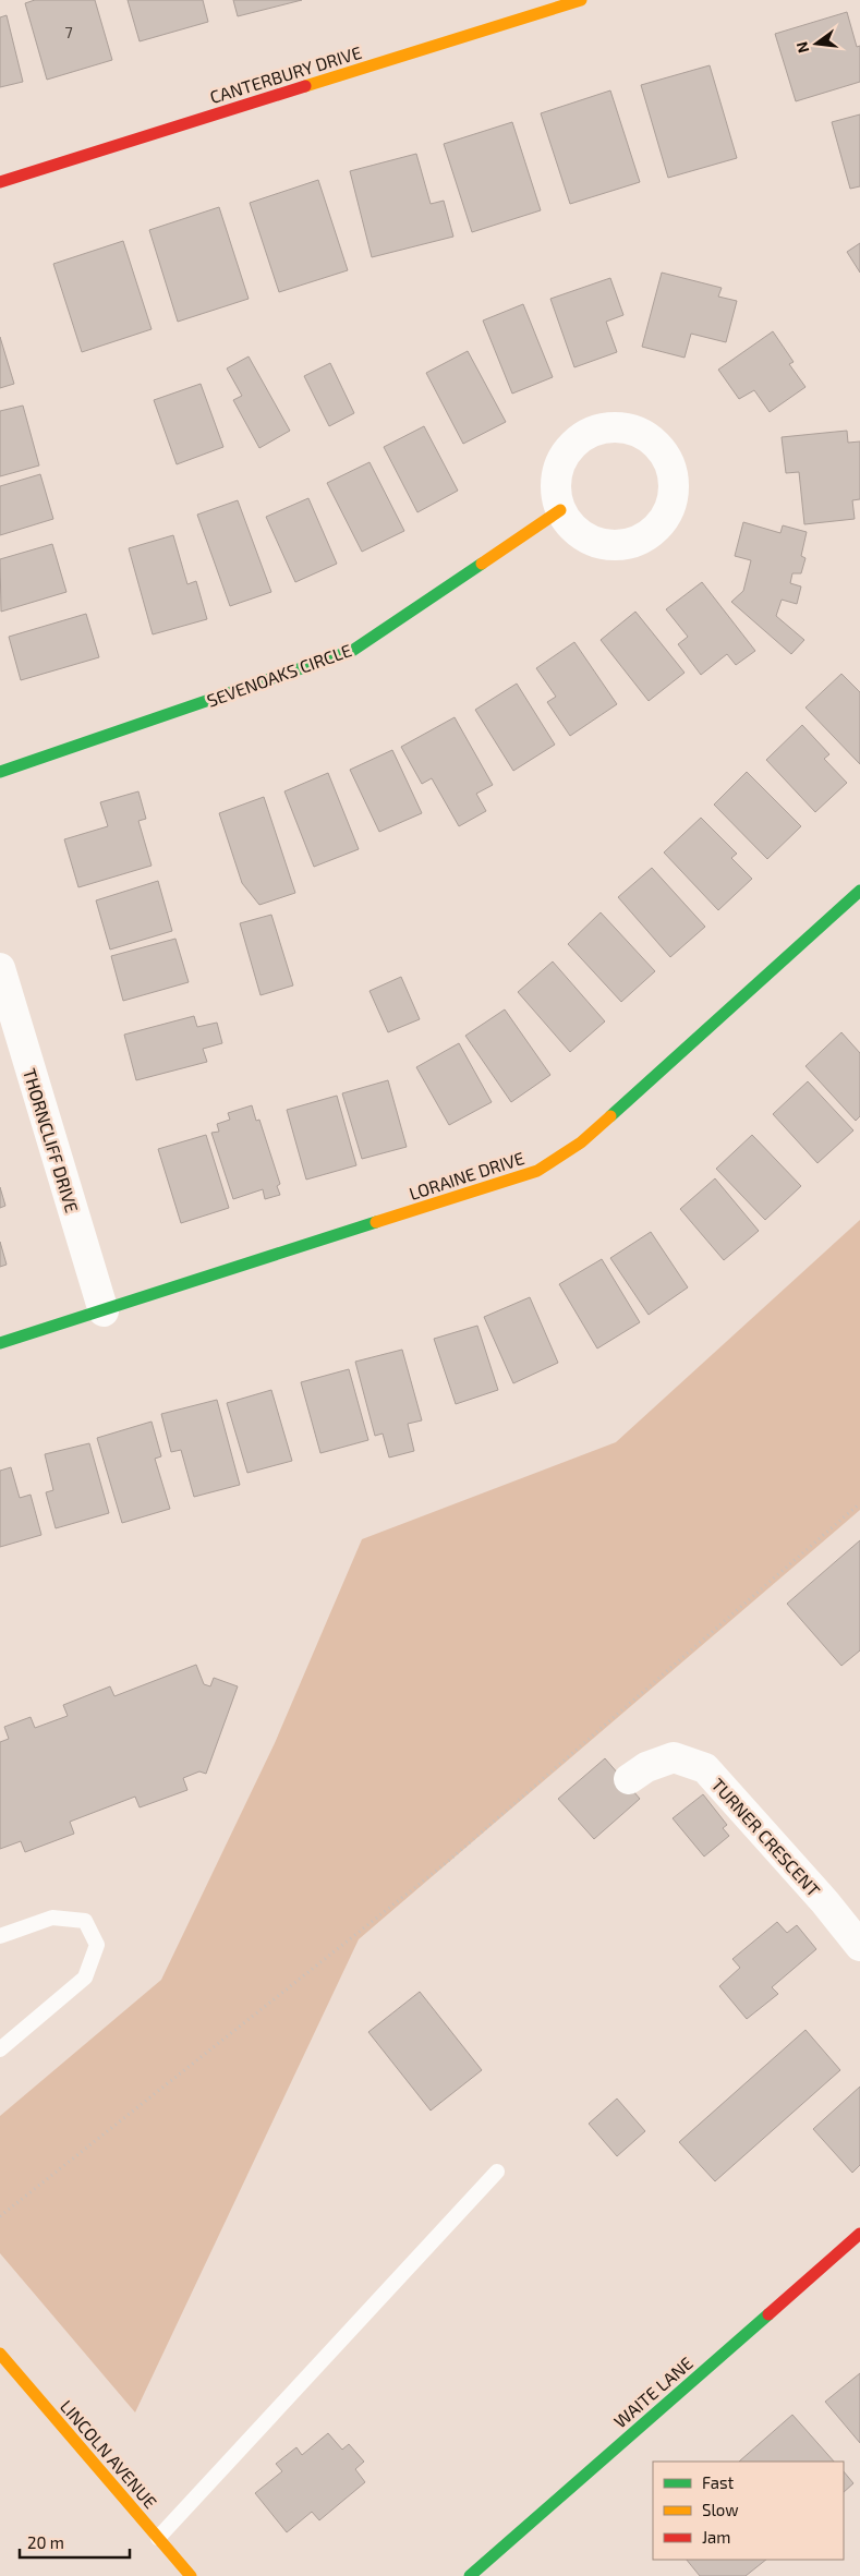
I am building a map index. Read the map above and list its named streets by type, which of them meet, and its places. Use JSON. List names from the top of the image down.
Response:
{
  "streets": {
    "street": [
      "CANTERBURY DRIVE",
      "SEVENOAKS CIRCLE",
      "THORNCLIFF DRIVE",
      "LORAINE DRIVE",
      "TURNER CRESCENT",
      "WAITE LANE",
      "LINCOLN AVENUE"
    ]
  },
  "crossings": [
    ["THORNCLIFF DRIVE", "LORAINE DRIVE"]
  ],
  "house_numbers": ["7"],
  "legend": ["Fast", "Slow", "Jam"],
  "scale_bar": "20 m",
  "north": "left"
}
